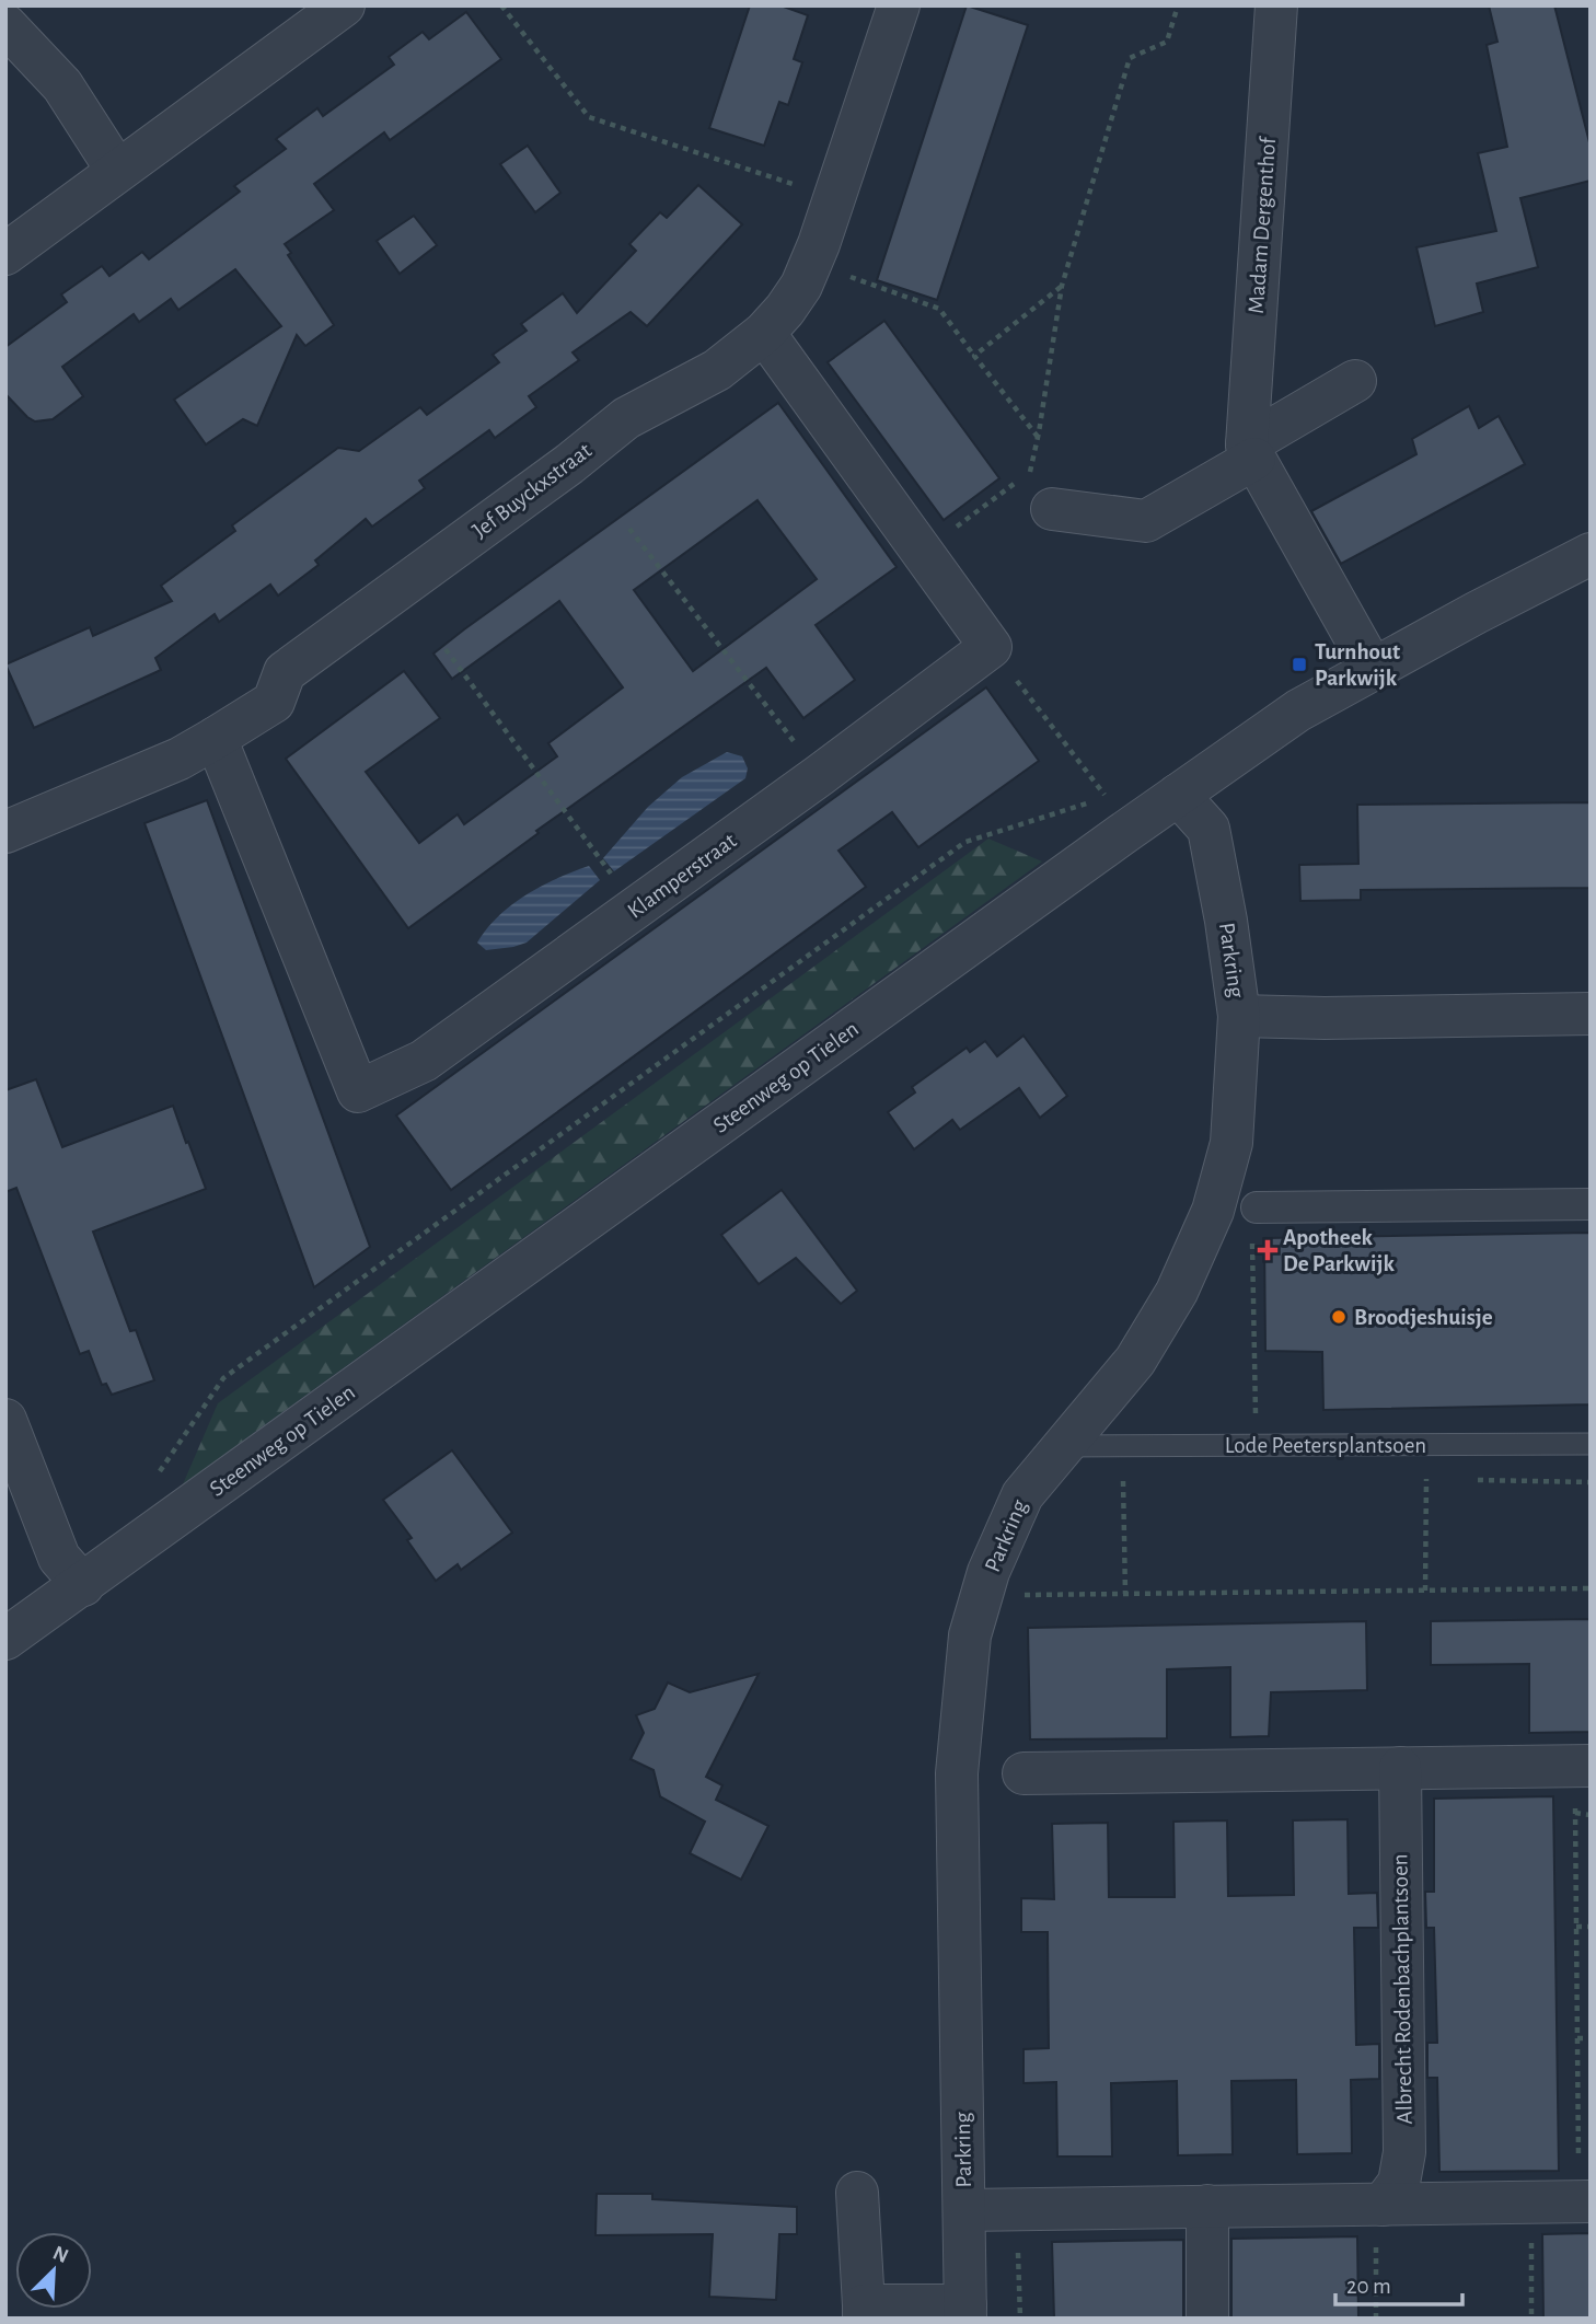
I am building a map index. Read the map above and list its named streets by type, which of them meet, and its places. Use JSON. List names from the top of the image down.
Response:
{
  "streets": {
    "street": [
      "Madam Dergenthof",
      "Jef Buyckxstraat",
      "Klamperstraat",
      "Parkring",
      "Steenweg op Tielen",
      "Albrecht Rodenbachplantsoen"
    ],
    "lane": ["Lode Peetersplantsoen"]
  },
  "crossings": [
    ["Jef Buyckxstraat", "Klamperstraat"],
    ["Parkring", "Steenweg op Tielen"],
    ["Parkring", "Lode Peetersplantsoen"]
  ],
  "places": {
    "transit": ["Turnhout Parkwijk"],
    "health": ["Apotheek De Parkwijk"],
    "other": ["Broodjeshuisje"]
  },
  "scale_bar": "20 m",
  "north": "top right"
}
